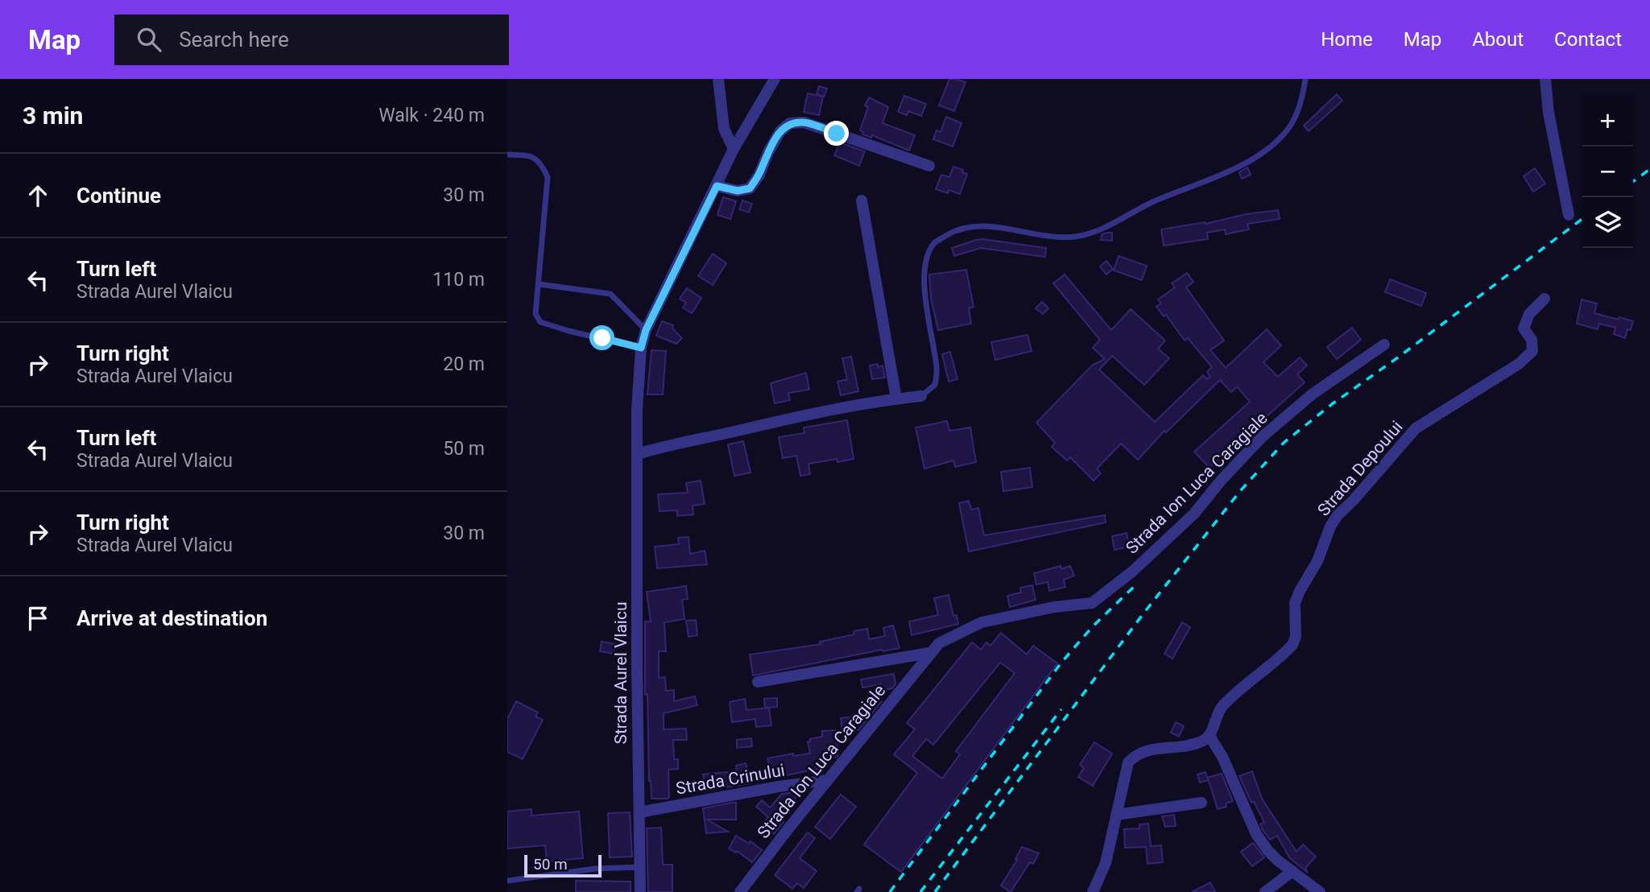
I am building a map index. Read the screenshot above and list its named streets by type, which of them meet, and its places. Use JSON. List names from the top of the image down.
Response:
{
  "streets": {
    "street": [
      "Strada Depoului",
      "Strada Ion Luca Caragiale",
      "Strada Aurel Vlaicu",
      "Strada Crinului"
    ]
  },
  "crossings": [
    ["Strada Ion Luca Caragiale", "Strada Crinului"],
    ["Strada Aurel Vlaicu", "Strada Crinului"]
  ],
  "scale_bar": "50 m",
  "page": {
    "header": "Map",
    "search": "Search here",
    "nav": [
      "Home",
      "Map",
      "About",
      "Contact"
    ],
    "heading": ["3 min", "Walk · 240 m"],
    "map_buttons": ["+", "−"],
    "list": [
      ["Continue", "30 m"],
      ["Turn left", "Strada Aurel Vlaicu", "110 m"],
      ["Turn right", "Strada Aurel Vlaicu", "20 m"],
      ["Turn left", "Strada Aurel Vlaicu", "50 m"],
      ["Turn right", "Strada Aurel Vlaicu", "30 m"],
      "Arrive at destination"
    ],
    "scale": "50 m"
  }
}
